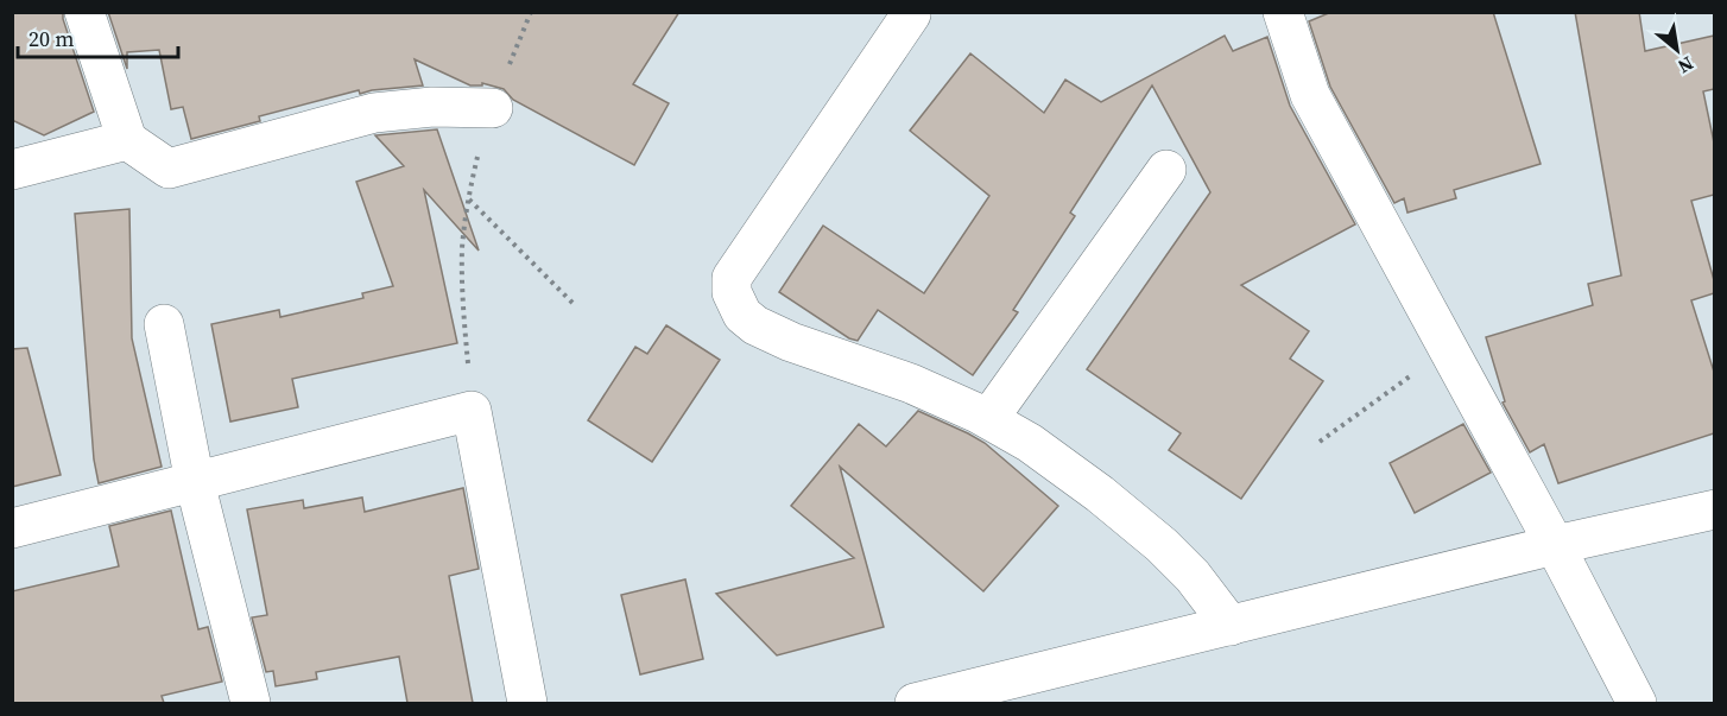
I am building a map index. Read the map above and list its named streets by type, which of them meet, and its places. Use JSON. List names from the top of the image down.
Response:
{
  "scale_bar": "20 m",
  "north": "bottom right"
}
